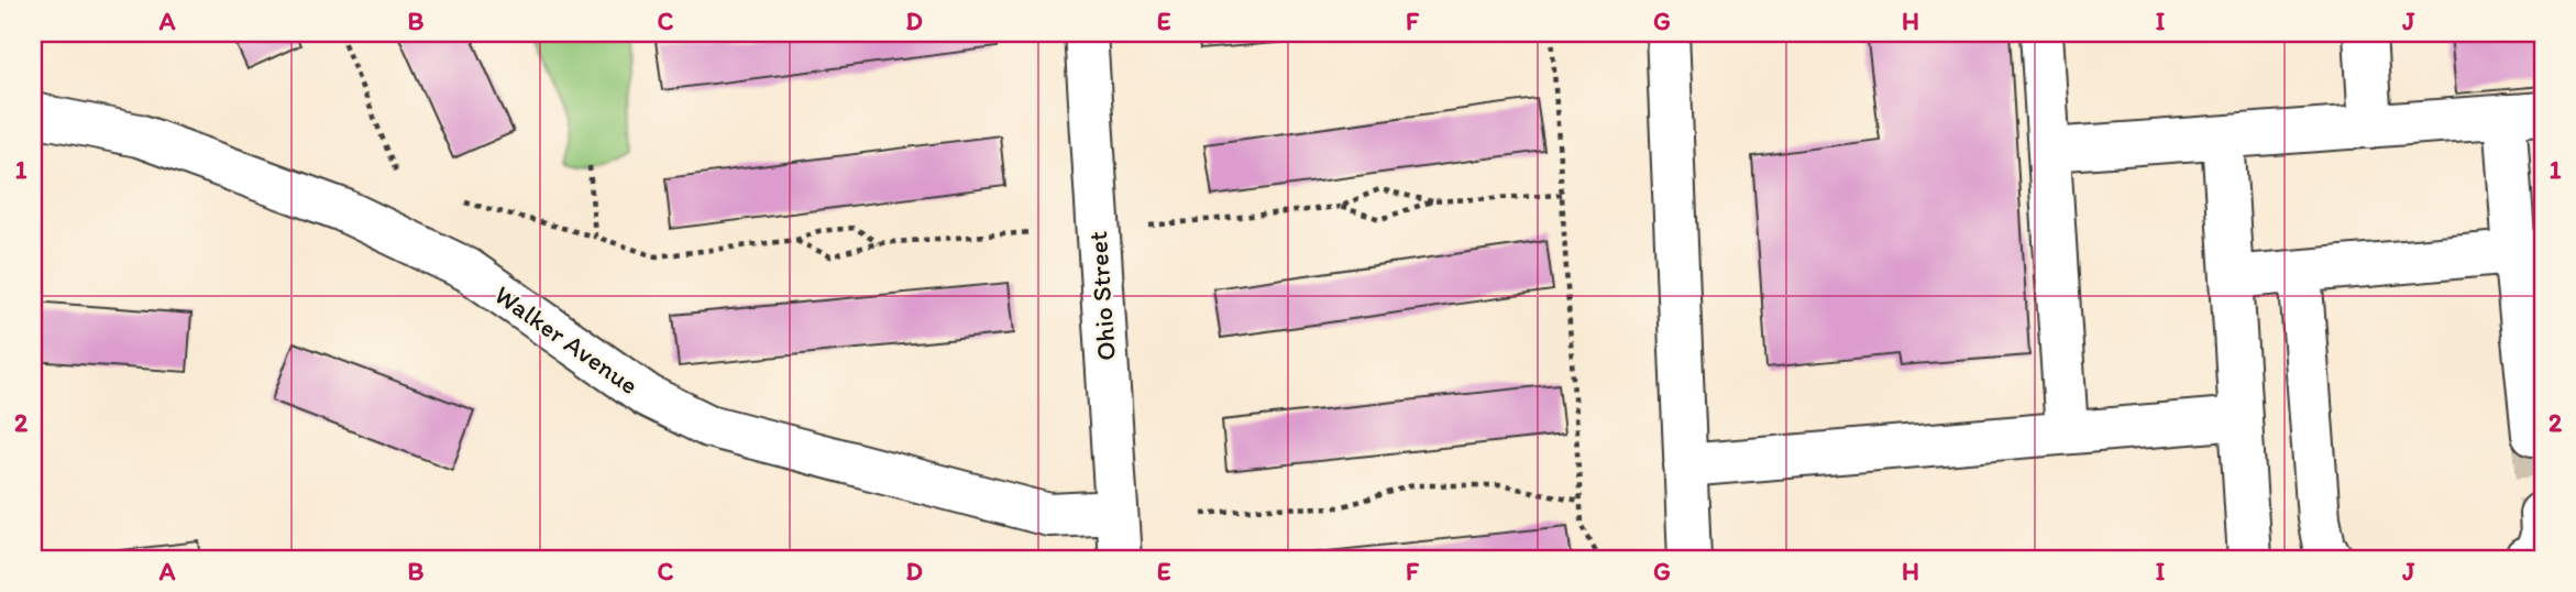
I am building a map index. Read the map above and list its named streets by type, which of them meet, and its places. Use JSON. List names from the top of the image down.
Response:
{
  "streets": {
    "street": ["Ohio Street", "Walker Avenue"]
  },
  "crossings": [
    ["Ohio Street", "Walker Avenue"]
  ],
  "grid": {
    "columns": [
      "A",
      "B",
      "C",
      "D",
      "E",
      "F",
      "G",
      "H",
      "I",
      "J"
    ],
    "rows": ["1", "2"]
  }
}
